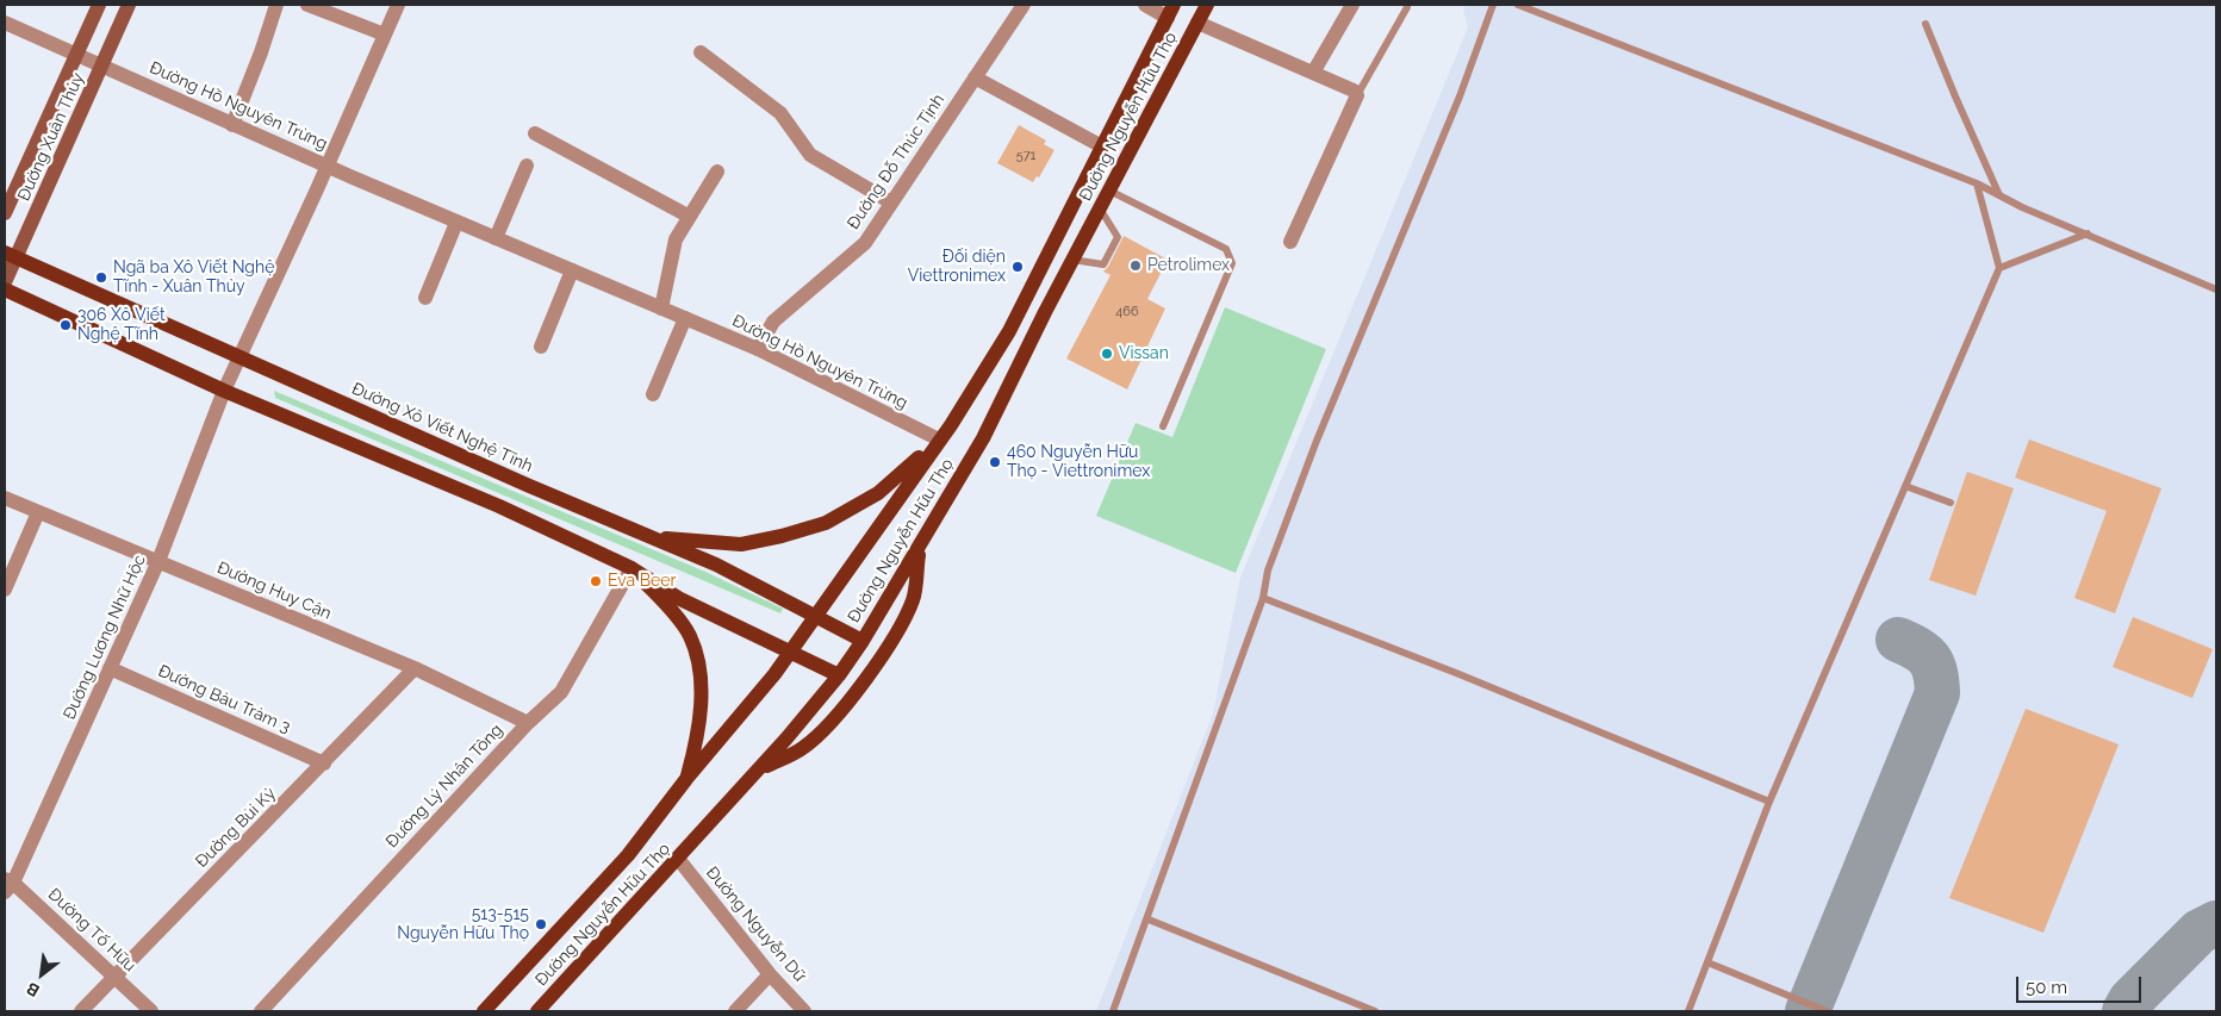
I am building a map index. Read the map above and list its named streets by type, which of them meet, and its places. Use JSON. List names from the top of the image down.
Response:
{
  "streets": {
    "main road": ["Đường Nguyễn Hữu Thọ", "Đường Xuân Thủy", "Đường Xô Viết Nghệ Tĩnh"],
    "street": [
      "Đường Hồ Nguyên Trừng",
      "Đường Đỗ Thúc Tịnh",
      "Đường Huy Cận",
      "Đường Lương Nhữ Hộc",
      "Đường Bàu Tràm 3",
      "Đường Lý Nhân Tông",
      "Đường Bùi Kỷ",
      "Đường Nguyễn Dữ",
      "Đường Tố Hữu"
    ]
  },
  "crossings": [
    ["Đường Hồ Nguyên Trừng", "Đường Nguyễn Hữu Thọ"],
    ["Đường Hồ Nguyên Trừng", "Đường Xuân Thủy"],
    ["Đường Hồ Nguyên Trừng", "Đường Đỗ Thúc Tịnh"],
    ["Đường Hồ Nguyên Trừng", "Đường Lương Nhữ Hộc"],
    ["Đường Nguyễn Hữu Thọ", "Đường Đỗ Thúc Tịnh"],
    ["Đường Nguyễn Hữu Thọ", "Đường Xô Viết Nghệ Tĩnh"],
    ["Đường Nguyễn Hữu Thọ", "Đường Nguyễn Dữ"],
    ["Đường Xuân Thủy", "Đường Xô Viết Nghệ Tĩnh"],
    ["Đường Xô Viết Nghệ Tĩnh", "Đường Lương Nhữ Hộc"],
    ["Đường Huy Cận", "Đường Lương Nhữ Hộc"],
    ["Đường Huy Cận", "Đường Lý Nhân Tông"],
    ["Đường Huy Cận", "Đường Bùi Kỷ"],
    ["Đường Lương Nhữ Hộc", "Đường Bàu Tràm 3"],
    ["Đường Lương Nhữ Hộc", "Đường Tố Hữu"],
    ["Đường Bàu Tràm 3", "Đường Bùi Kỷ"],
    ["Đường Bùi Kỷ", "Đường Tố Hữu"]
  ],
  "places": [
    "Petrolimex",
    "Đối diện Viettronimex",
    "Ngã ba Xô Viết Nghệ Tĩnh - Xuân Thủy",
    "306 Xô Viết Nghệ Tĩnh",
    "Vissan",
    "460 Nguyễn Hữu Thọ - Viettronimex",
    "Eva Beer",
    "513-515 Nguyễn Hữu Thọ"
  ],
  "house_numbers": ["571", "466"],
  "scale_bar": "50 m",
  "north": "bottom left"
}
